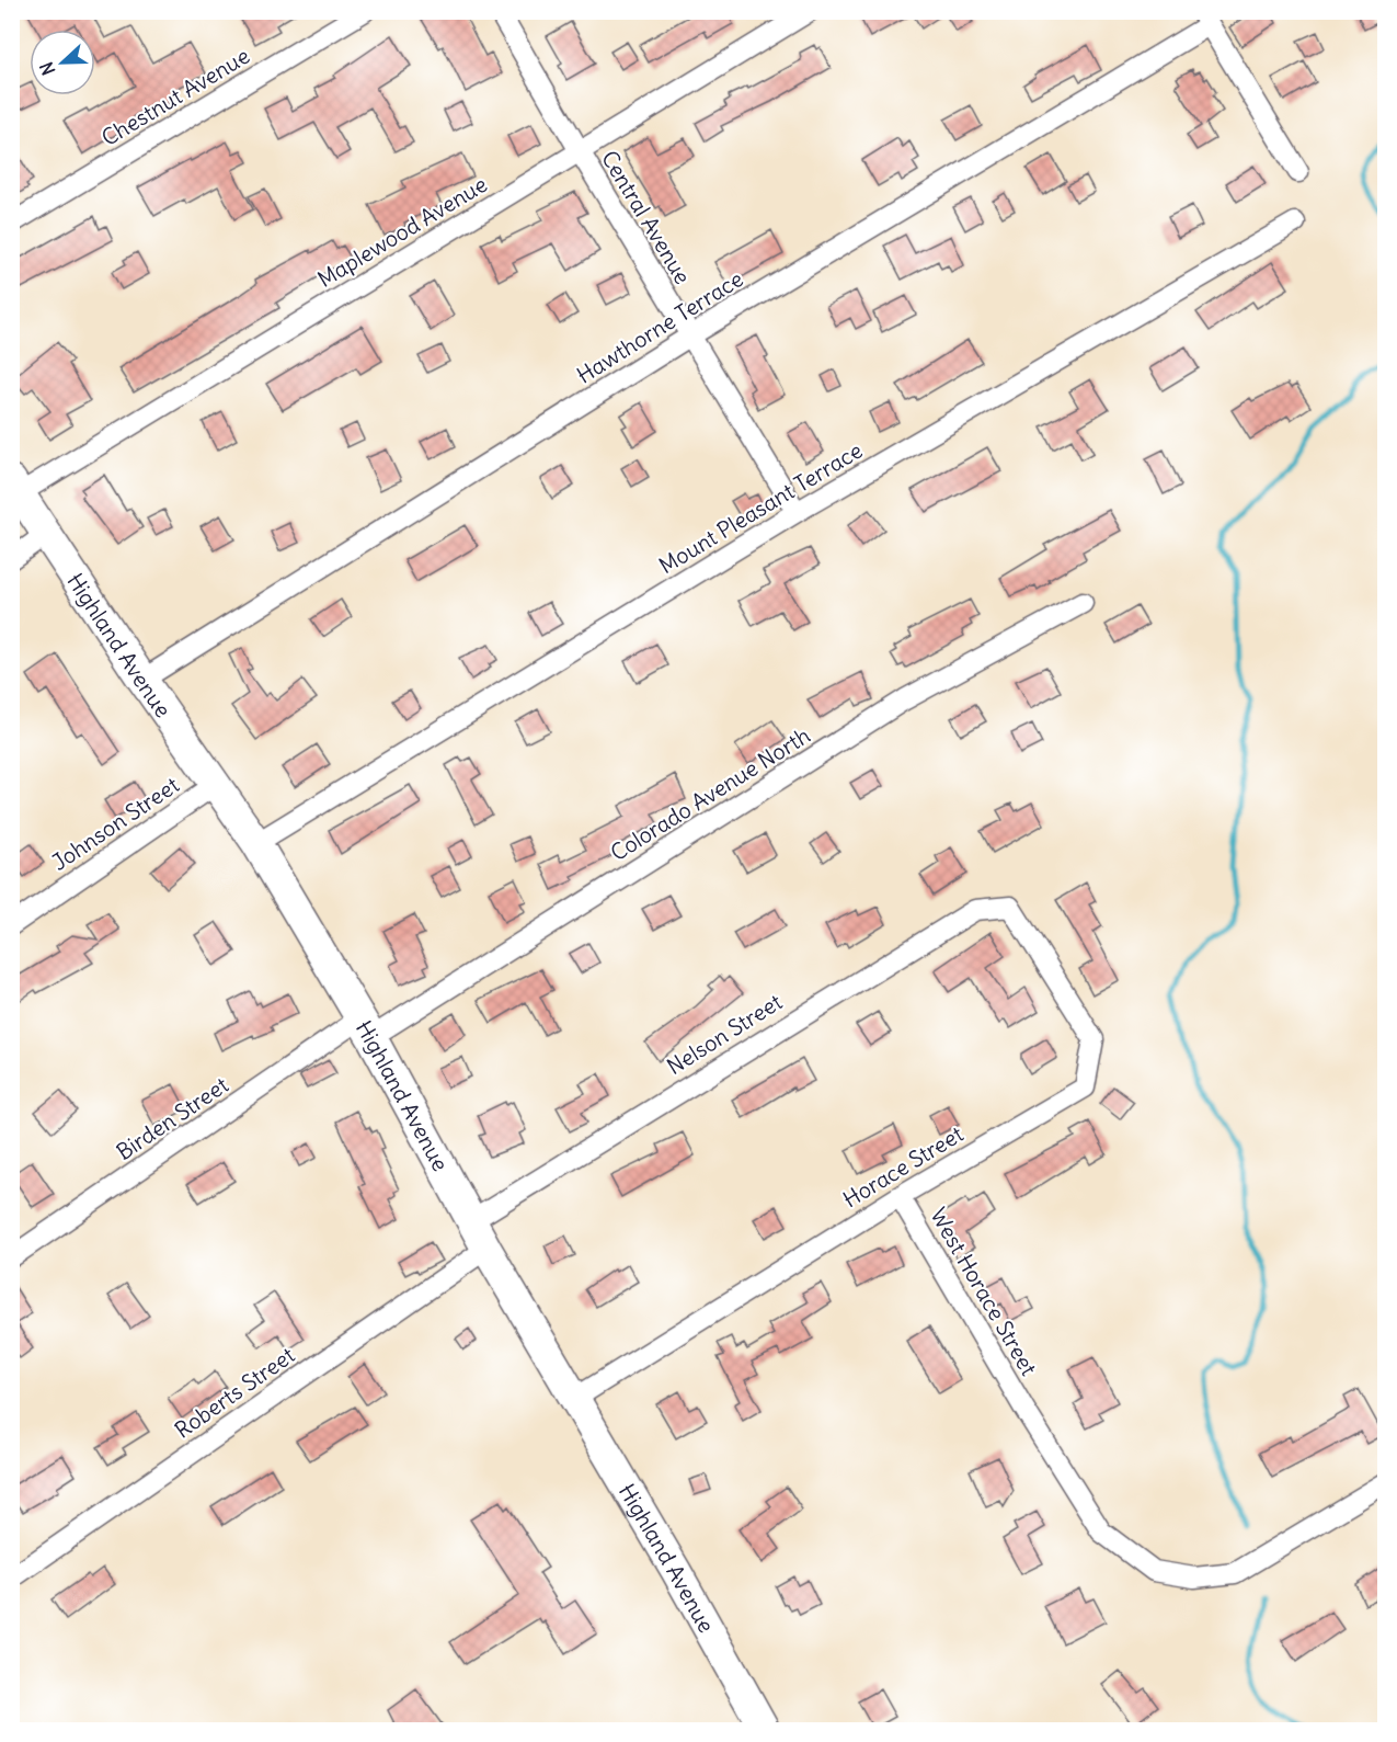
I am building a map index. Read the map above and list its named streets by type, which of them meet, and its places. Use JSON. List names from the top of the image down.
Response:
{
  "streets": {
    "street": [
      "Chestnut Avenue",
      "Central Avenue",
      "Maplewood Avenue",
      "Hawthorne Terrace",
      "Mount Pleasant Terrace",
      "Highland Avenue",
      "Colorado Avenue North",
      "Johnson Street",
      "Nelson Street",
      "Birden Street",
      "Horace Street",
      "West Horace Street",
      "Roberts Street"
    ]
  },
  "crossings": [
    ["Central Avenue", "Maplewood Avenue"],
    ["Central Avenue", "Hawthorne Terrace"],
    ["Central Avenue", "Mount Pleasant Terrace"],
    ["Maplewood Avenue", "Highland Avenue"],
    ["Hawthorne Terrace", "Highland Avenue"],
    ["Mount Pleasant Terrace", "Highland Avenue"],
    ["Highland Avenue", "Colorado Avenue North"],
    ["Highland Avenue", "Johnson Street"],
    ["Highland Avenue", "Nelson Street"],
    ["Highland Avenue", "Birden Street"],
    ["Highland Avenue", "Horace Street"],
    ["Highland Avenue", "Roberts Street"],
    ["Colorado Avenue North", "Birden Street"],
    ["Nelson Street", "Horace Street"],
    ["Horace Street", "West Horace Street"]
  ],
  "north": "left"
}
